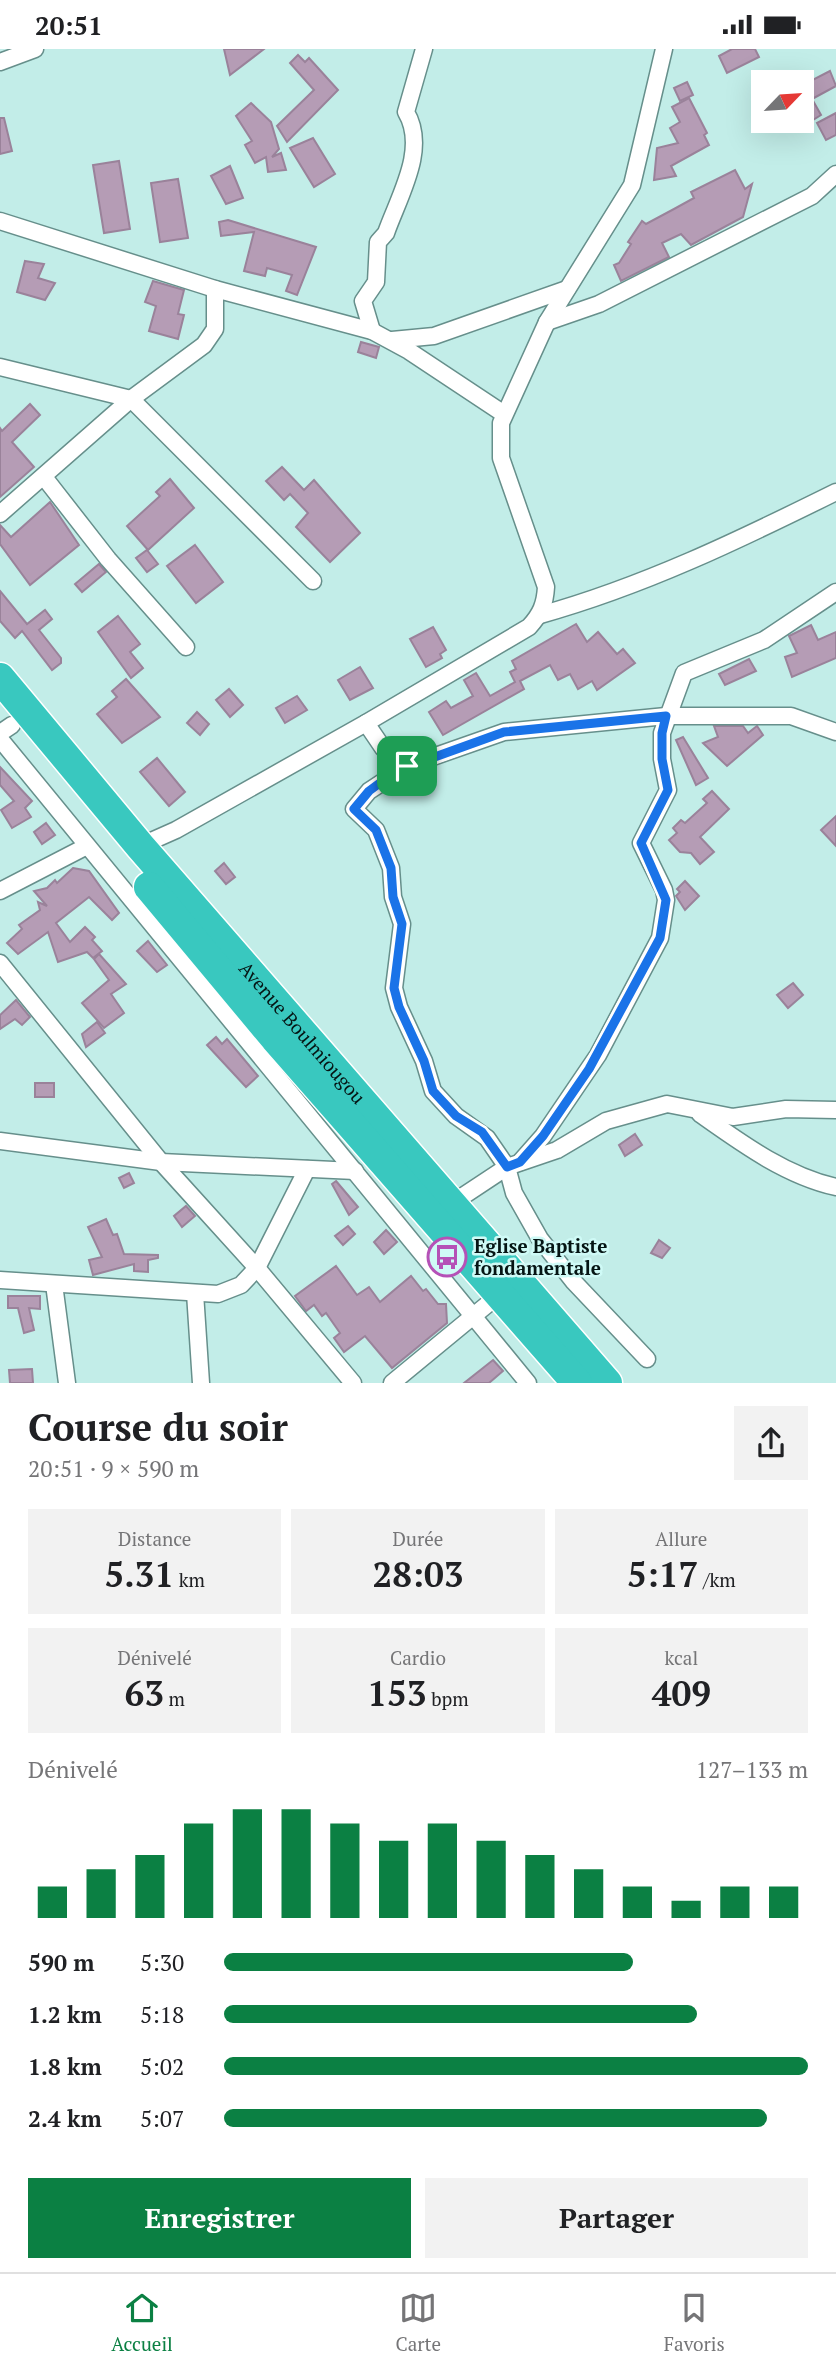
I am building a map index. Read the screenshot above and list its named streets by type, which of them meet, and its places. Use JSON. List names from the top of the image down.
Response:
{
  "streets": {
    "highway": ["Avenue Boulmiougou"]
  },
  "places": {
    "bus stop": ["Eglise Baptiste fondamentale"]
  },
  "north": "top right",
  "page": {
    "status": "20:51",
    "heading": ["Course du soir", "20:51 · 9 × 590 m"],
    "stats": [
      ["Distance", "5.31 km"],
      ["Durée", "28:03"],
      ["Allure", "5:17 /km"],
      ["Dénivelé", "63 m"],
      ["Cardio", "153 bpm"],
      ["kcal", "409"]
    ],
    "chart": ["Dénivelé", "127–133 m"],
    "list": [
      {
        "name": "590 m",
        "note": "5:30"
      },
      {
        "name": "1.2 km",
        "note": "5:18"
      },
      {
        "name": "1.8 km",
        "note": "5:02"
      },
      {
        "name": "2.4 km",
        "note": "5:07"
      }
    ],
    "buttons": ["Enregistrer", "Partager"],
    "tabs": ["Accueil", "Carte", "Favoris"]
  }
}
